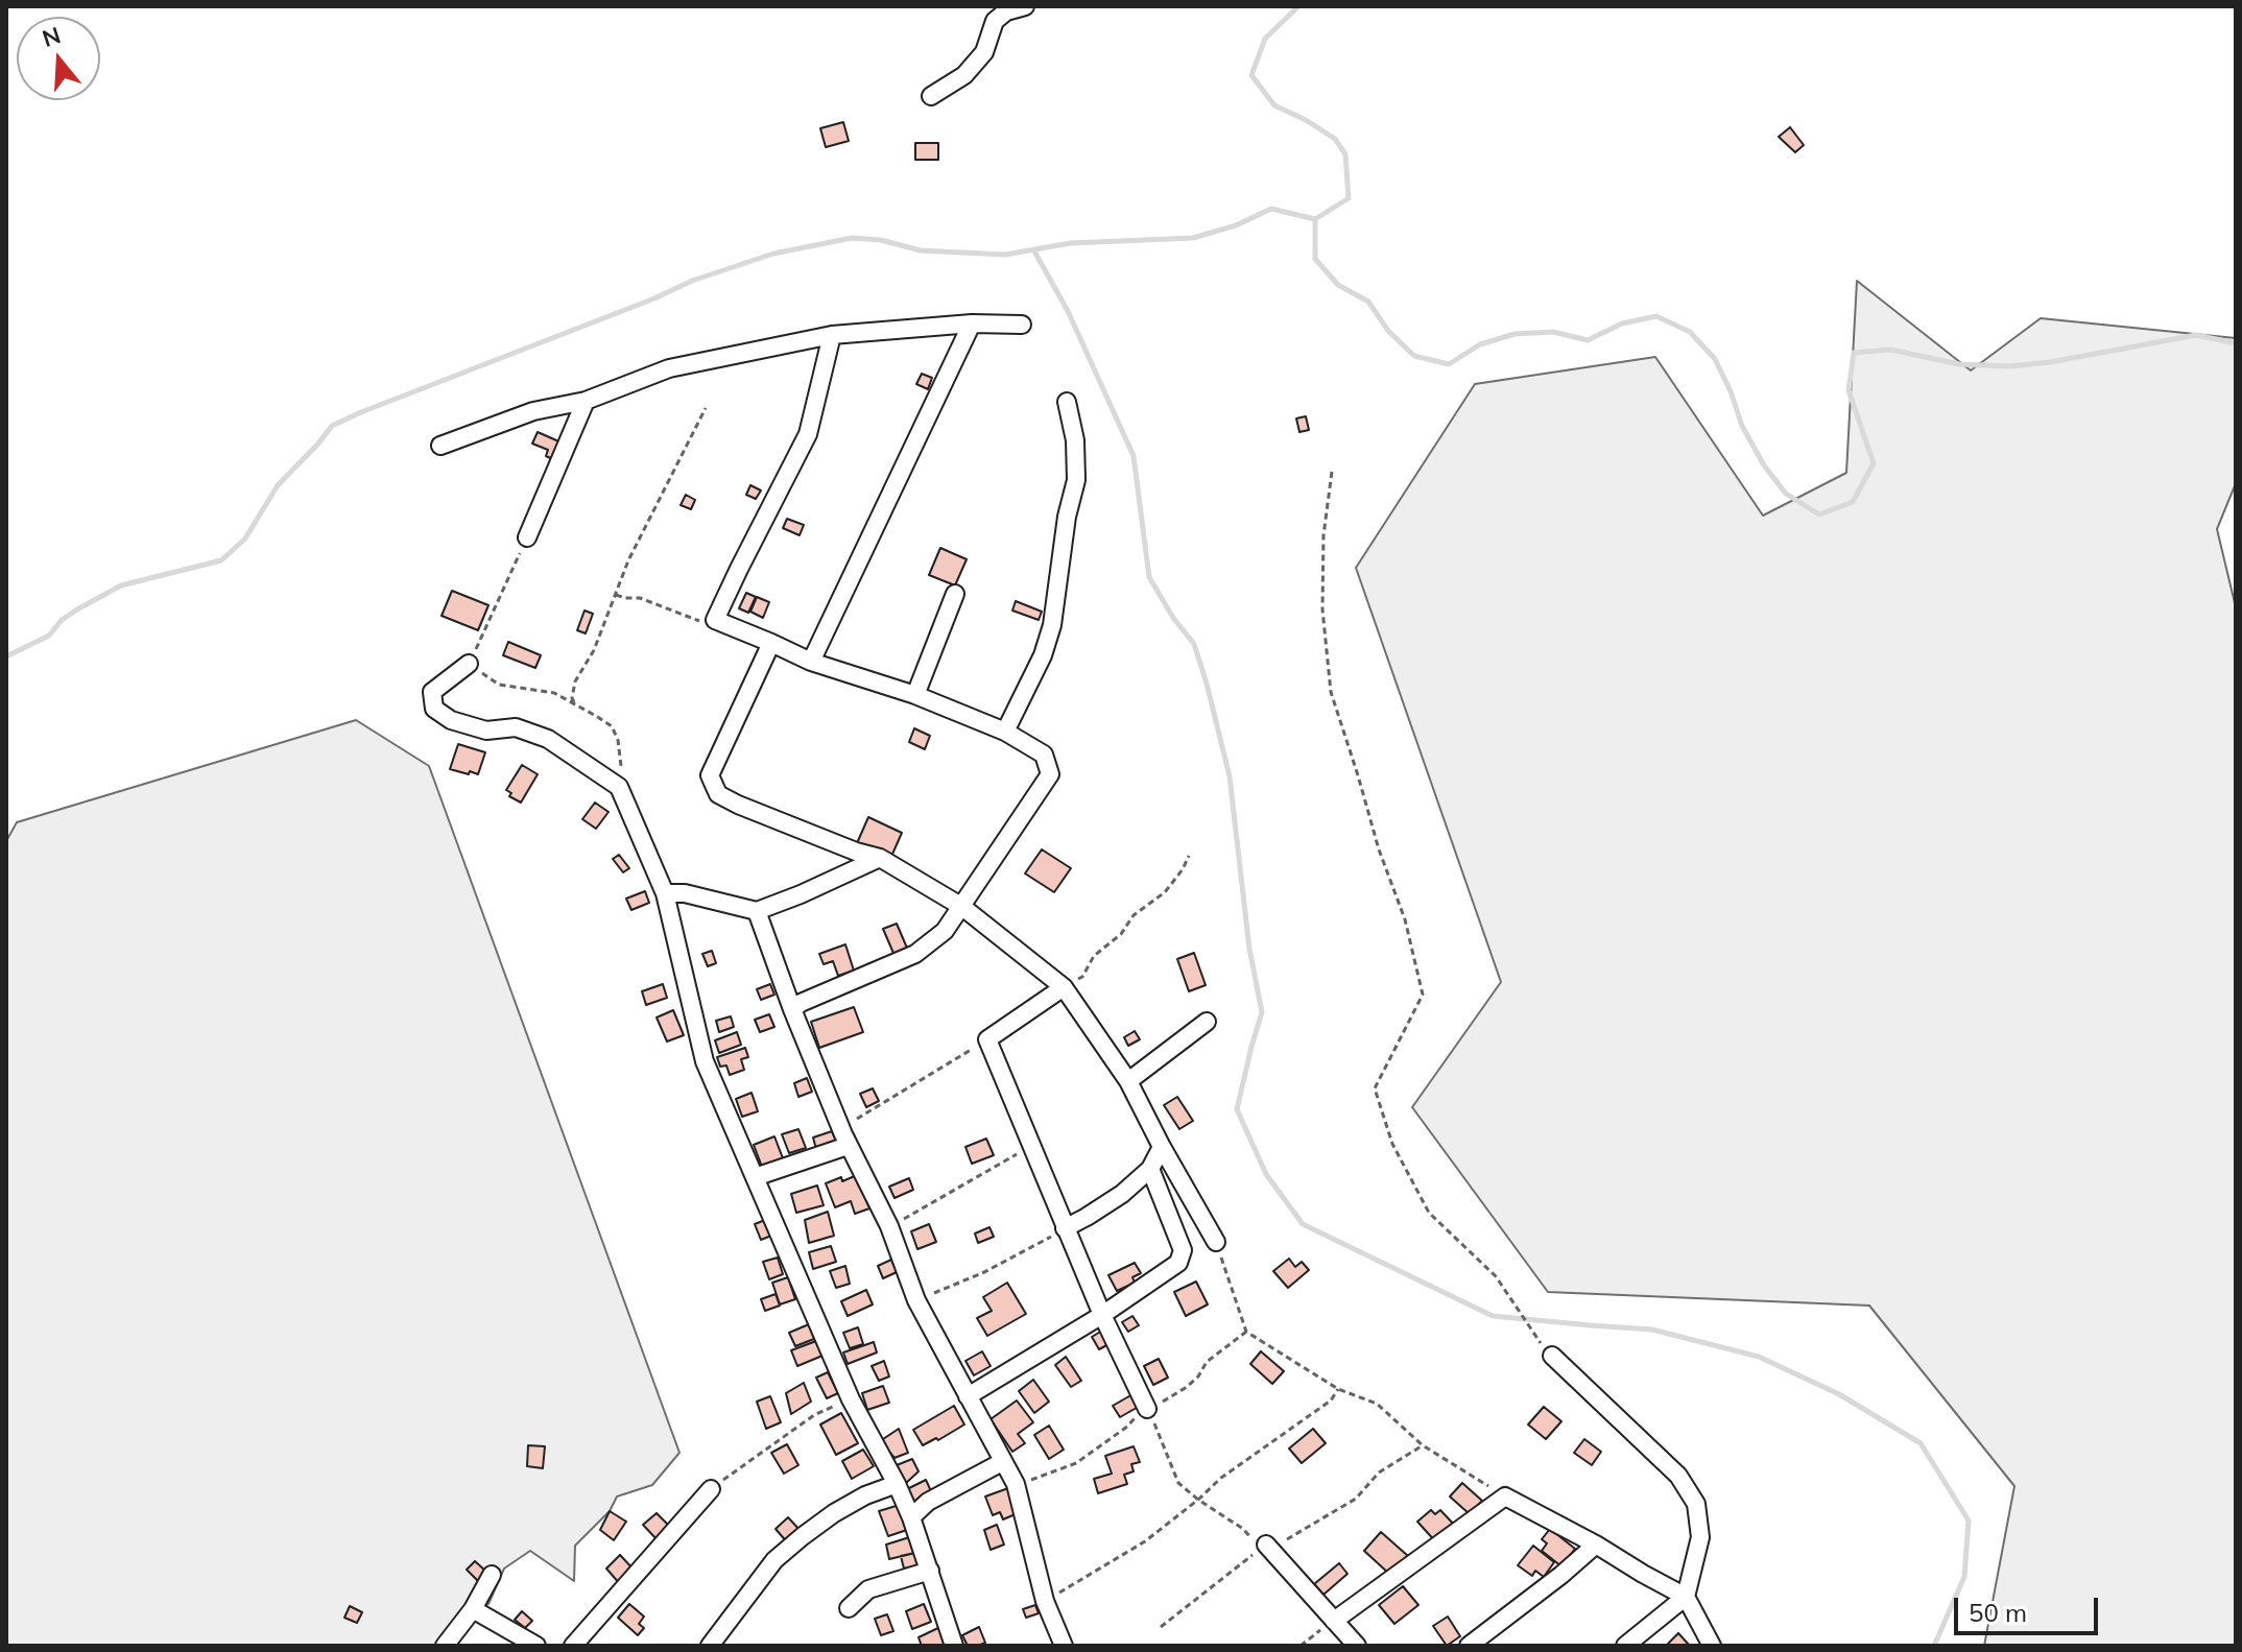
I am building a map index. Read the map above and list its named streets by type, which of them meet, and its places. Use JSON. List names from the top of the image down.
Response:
{
  "scale_bar": "50 m",
  "north": "top"
}
